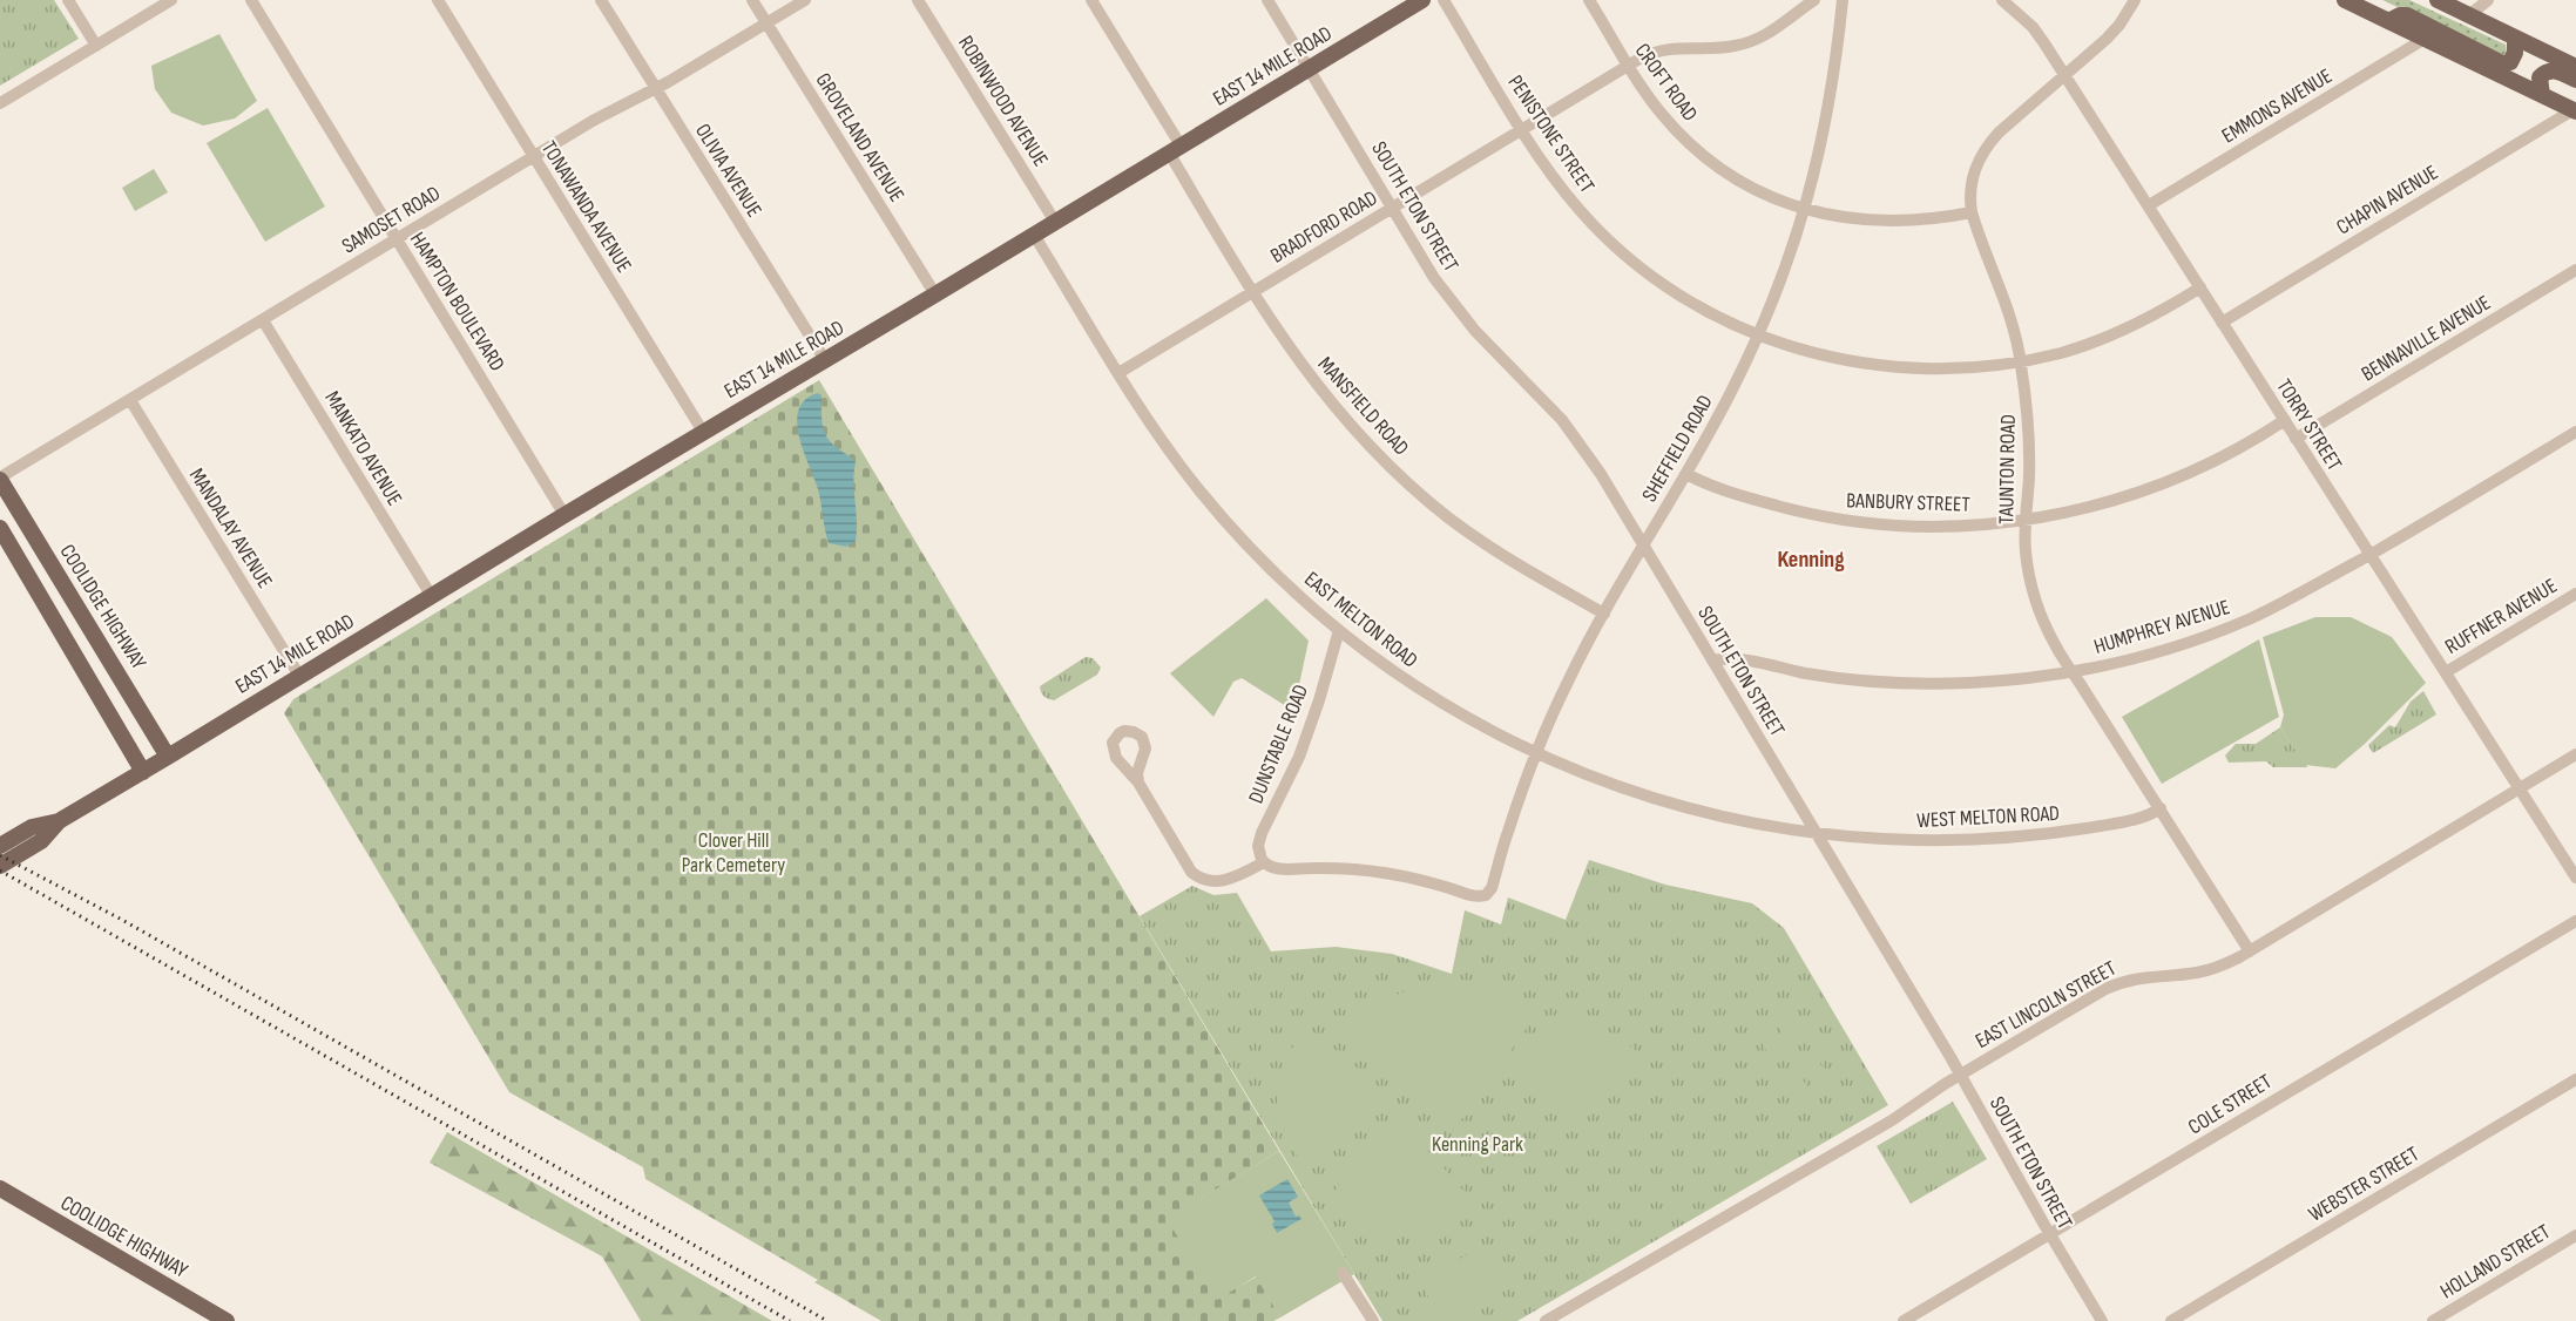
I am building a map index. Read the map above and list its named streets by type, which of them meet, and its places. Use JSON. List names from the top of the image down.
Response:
{
  "streets": {
    "main road": ["EAST 14 MILE ROAD", "COOLIDGE HIGHWAY"],
    "street": [
      "CROFT ROAD",
      "ROBINWOOD AVENUE",
      "EMMONS AVENUE",
      "PENISTONE STREET",
      "GROVELAND AVENUE",
      "OLIVIA AVENUE",
      "CHAPIN AVENUE",
      "TONAWANDA AVENUE",
      "SOUTH ETON STREET",
      "SAMOSET ROAD",
      "BRADFORD ROAD",
      "HAMPTON BOULEVARD",
      "BENNAVILLE AVENUE",
      "MANSFIELD ROAD",
      "TORRY STREET",
      "MANKATO AVENUE",
      "SHEFFIELD ROAD",
      "TAUNTON ROAD",
      "BANBURY STREET",
      "MANDALAY AVENUE",
      "RUFFNER AVENUE",
      "EAST MELTON ROAD",
      "HUMPHREY AVENUE",
      "DUNSTABLE ROAD",
      "WEST MELTON ROAD",
      "EAST LINCOLN STREET",
      "COLE STREET",
      "WEBSTER STREET",
      "HOLLAND STREET"
    ]
  },
  "crossings": [
    ["EAST 14 MILE ROAD", "ROBINWOOD AVENUE"],
    ["EAST 14 MILE ROAD", "GROVELAND AVENUE"],
    ["EAST 14 MILE ROAD", "OLIVIA AVENUE"],
    ["EAST 14 MILE ROAD", "TONAWANDA AVENUE"],
    ["EAST 14 MILE ROAD", "SOUTH ETON STREET"],
    ["EAST 14 MILE ROAD", "HAMPTON BOULEVARD"],
    ["EAST 14 MILE ROAD", "MANSFIELD ROAD"],
    ["EAST 14 MILE ROAD", "MANKATO AVENUE"],
    ["EAST 14 MILE ROAD", "MANDALAY AVENUE"],
    ["EAST 14 MILE ROAD", "COOLIDGE HIGHWAY"],
    ["EAST 14 MILE ROAD", "EAST MELTON ROAD"],
    ["CROFT ROAD", "BRADFORD ROAD"],
    ["CROFT ROAD", "SHEFFIELD ROAD"],
    ["CROFT ROAD", "TAUNTON ROAD"],
    ["EMMONS AVENUE", "TORRY STREET"],
    ["PENISTONE STREET", "BRADFORD ROAD"],
    ["PENISTONE STREET", "TORRY STREET"],
    ["PENISTONE STREET", "SHEFFIELD ROAD"],
    ["PENISTONE STREET", "TAUNTON ROAD"],
    ["GROVELAND AVENUE", "SAMOSET ROAD"],
    ["OLIVIA AVENUE", "SAMOSET ROAD"],
    ["CHAPIN AVENUE", "TORRY STREET"],
    ["TONAWANDA AVENUE", "SAMOSET ROAD"],
    ["SOUTH ETON STREET", "BRADFORD ROAD"],
    ["SOUTH ETON STREET", "SHEFFIELD ROAD"],
    ["SOUTH ETON STREET", "EAST MELTON ROAD"],
    ["SOUTH ETON STREET", "HUMPHREY AVENUE"],
    ["SOUTH ETON STREET", "WEST MELTON ROAD"],
    ["SOUTH ETON STREET", "EAST LINCOLN STREET"],
    ["SOUTH ETON STREET", "COLE STREET"],
    ["SAMOSET ROAD", "HAMPTON BOULEVARD"],
    ["SAMOSET ROAD", "MANKATO AVENUE"],
    ["SAMOSET ROAD", "MANDALAY AVENUE"],
    ["SAMOSET ROAD", "COOLIDGE HIGHWAY"],
    ["BRADFORD ROAD", "MANSFIELD ROAD"],
    ["BRADFORD ROAD", "EAST MELTON ROAD"],
    ["BENNAVILLE AVENUE", "TORRY STREET"],
    ["MANSFIELD ROAD", "SHEFFIELD ROAD"],
    ["TORRY STREET", "TAUNTON ROAD"],
    ["TORRY STREET", "BANBURY STREET"],
    ["TORRY STREET", "RUFFNER AVENUE"],
    ["TORRY STREET", "HUMPHREY AVENUE"],
    ["TORRY STREET", "EAST LINCOLN STREET"],
    ["SHEFFIELD ROAD", "BANBURY STREET"],
    ["SHEFFIELD ROAD", "EAST MELTON ROAD"],
    ["SHEFFIELD ROAD", "DUNSTABLE ROAD"],
    ["TAUNTON ROAD", "BANBURY STREET"],
    ["TAUNTON ROAD", "HUMPHREY AVENUE"],
    ["TAUNTON ROAD", "WEST MELTON ROAD"],
    ["TAUNTON ROAD", "EAST LINCOLN STREET"],
    ["EAST MELTON ROAD", "DUNSTABLE ROAD"],
    ["EAST MELTON ROAD", "WEST MELTON ROAD"]
  ],
  "districts": ["Kenning"],
  "parks": ["Clover Hill Park Cemetery", "Kenning Park"]
}
